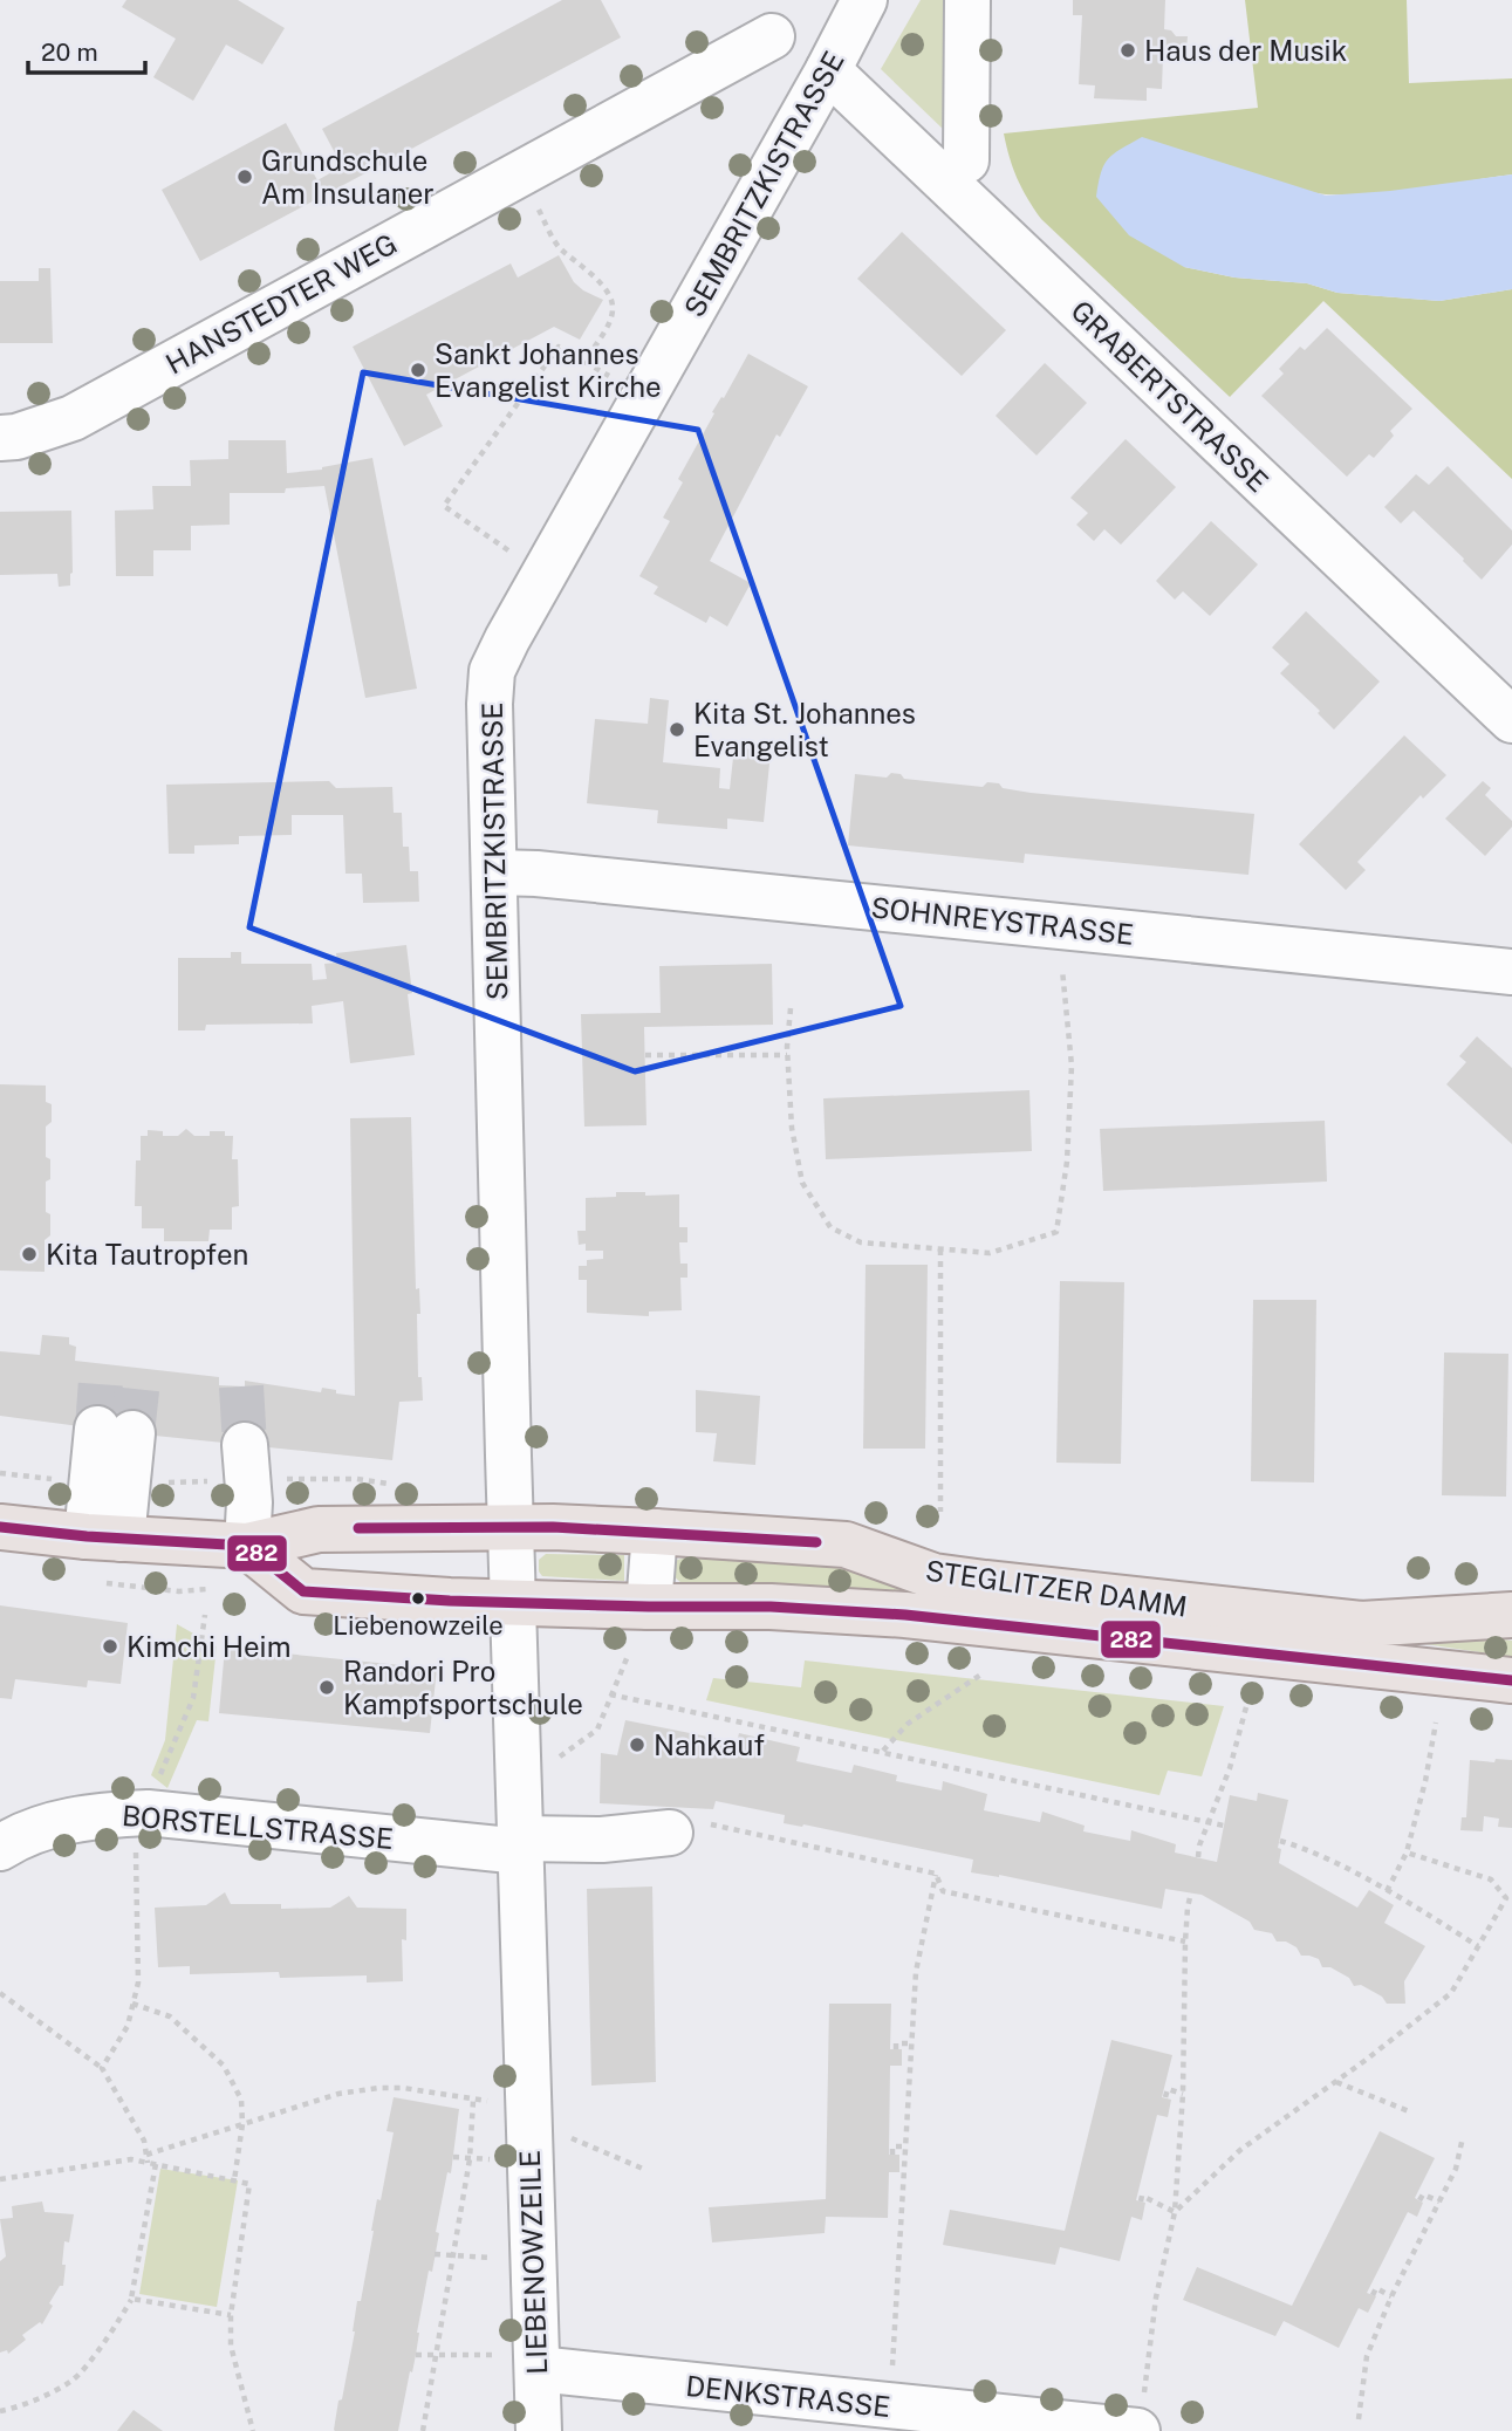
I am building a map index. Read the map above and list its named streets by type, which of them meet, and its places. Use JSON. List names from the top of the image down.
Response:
{
  "streets": {
    "main road": ["STEGLITZER DAMM"],
    "street": [
      "SEMBRITZKISTRASSE",
      "HANSTEDTER WEG",
      "GRABERTSTRASSE",
      "SOHNREYSTRASSE",
      "BORSTELLSTRASSE",
      "LIEBENOWZEILE",
      "DENKSTRASSE"
    ]
  },
  "crossings": [
    ["SEMBRITZKISTRASSE", "GRABERTSTRASSE"],
    ["SEMBRITZKISTRASSE", "SOHNREYSTRASSE"],
    ["SEMBRITZKISTRASSE", "STEGLITZER DAMM"],
    ["SEMBRITZKISTRASSE", "LIEBENOWZEILE"],
    ["STEGLITZER DAMM", "LIEBENOWZEILE"],
    ["BORSTELLSTRASSE", "LIEBENOWZEILE"],
    ["LIEBENOWZEILE", "DENKSTRASSE"]
  ],
  "places": [
    "Haus der Musik",
    "Grundschule Am Insulaner",
    "Sankt Johannes Evangelist Kirche",
    "Kita St. Johannes Evangelist",
    "Kita Tautropfen",
    "Liebenowzeile",
    "Kimchi Heim",
    "Randori Pro Kampfsportschule",
    "Nahkauf"
  ],
  "lines": ["transit line 282"],
  "scale_bar": "20 m"
}
